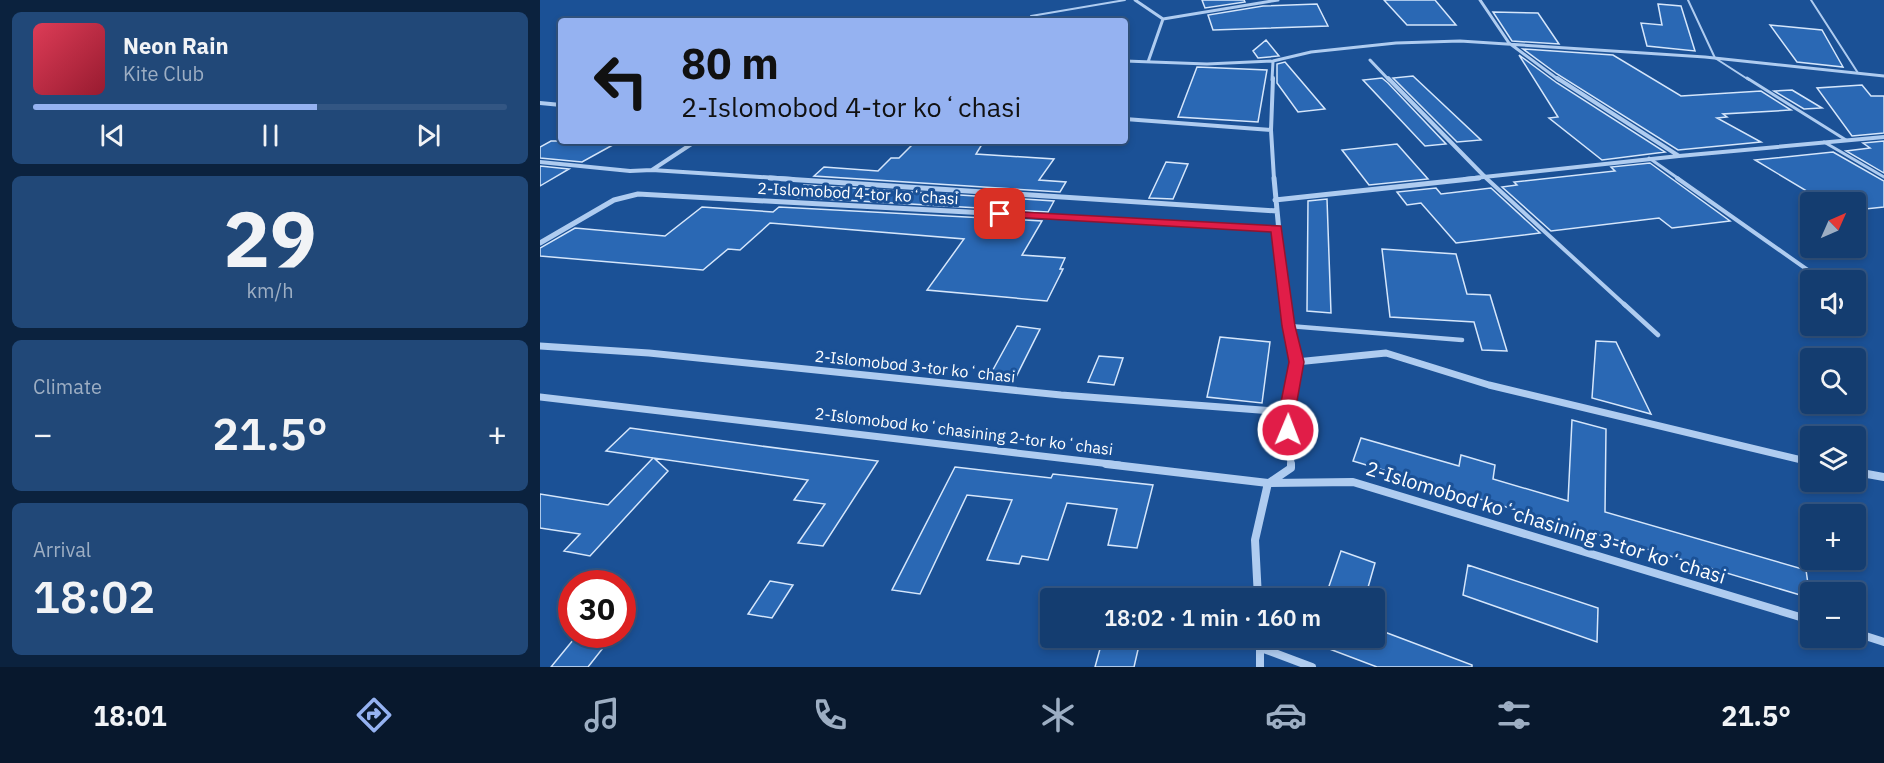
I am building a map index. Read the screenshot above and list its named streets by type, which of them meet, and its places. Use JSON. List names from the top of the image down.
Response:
{
  "streets": {
    "street": [
      "2-Islomobod 4-tor koʻchasi",
      "2-Islomobod 3-tor koʻchasi",
      "2-Islomobod koʻchasining 2-tor koʻchasi",
      "2-Islomobod koʻchasining 3-tor koʻchasi"
    ]
  },
  "crossings": [
    ["2-Islomobod koʻchasining 2-tor koʻchasi", "2-Islomobod koʻchasining 3-tor koʻchasi"]
  ],
  "north": "top right",
  "page": {
    "turn": ["80 m", "2-Islomobod 4-tor koʻchasi"],
    "song": ["Neon Rain", "Kite Club"],
    "tile": [
      ["29", "km/h"],
      "Climate",
      ["Arrival", "18:02"]
    ],
    "map_buttons": ["+", "−"],
    "heat": ["−", "21.5°", "+"],
    "limit": "30",
    "trip": "18:02 · 1 min · 160 m",
    "tabs": ["18:01", "21.5°"]
  }
}
